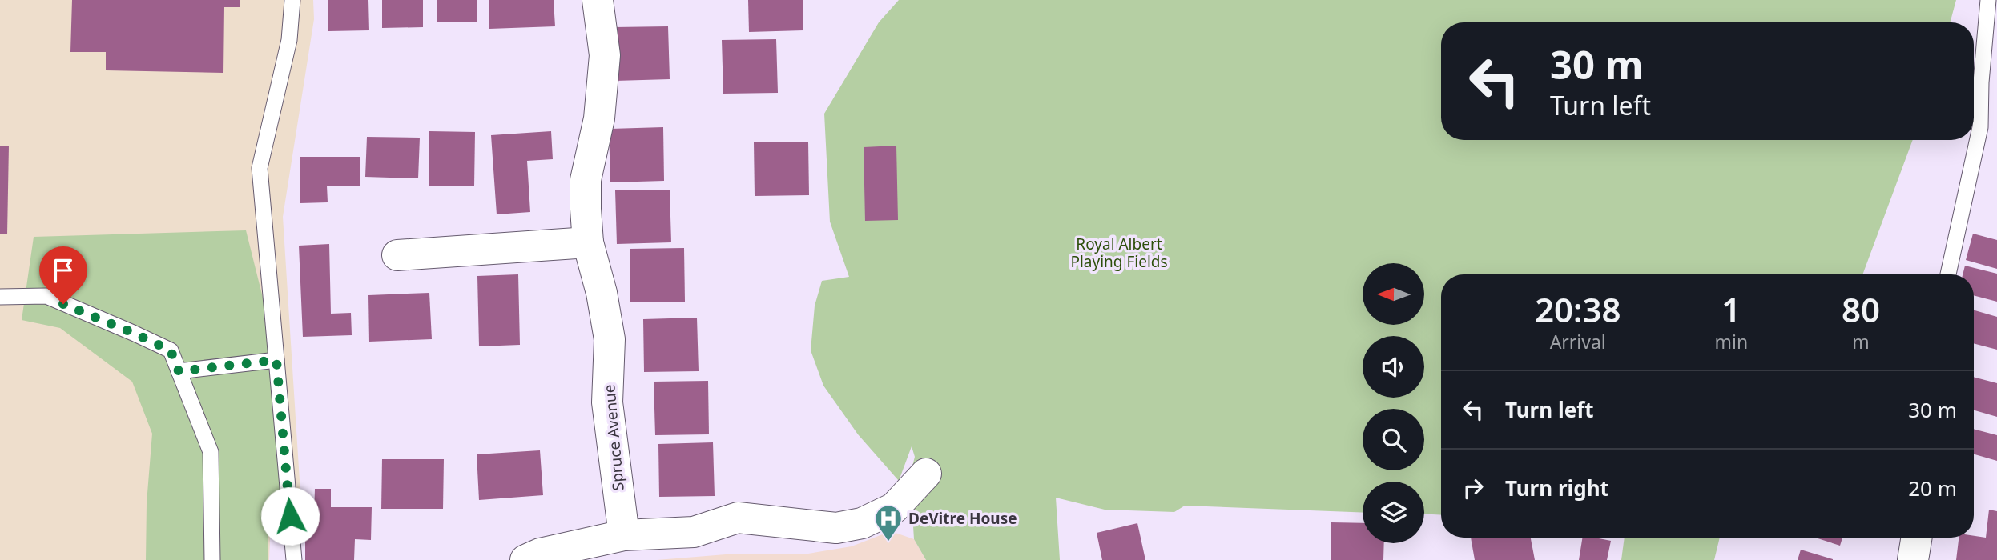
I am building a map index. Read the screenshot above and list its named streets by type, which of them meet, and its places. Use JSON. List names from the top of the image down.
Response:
{
  "streets": {
    "street": ["Spruce Avenue"]
  },
  "parks": ["Royal Albert Playing Fields"],
  "places": {
    "hospital": ["DeVitre House"]
  },
  "north": "left",
  "page": {
    "turn": ["30 m", "Turn left"],
    "eta": [
      "20:38",
      "Arrival",
      "1",
      "min",
      "80",
      "m"
    ],
    "list": [
      {
        "name": "Turn left",
        "value": "30 m"
      },
      {
        "name": "Turn right",
        "value": "20 m"
      }
    ]
  }
}
